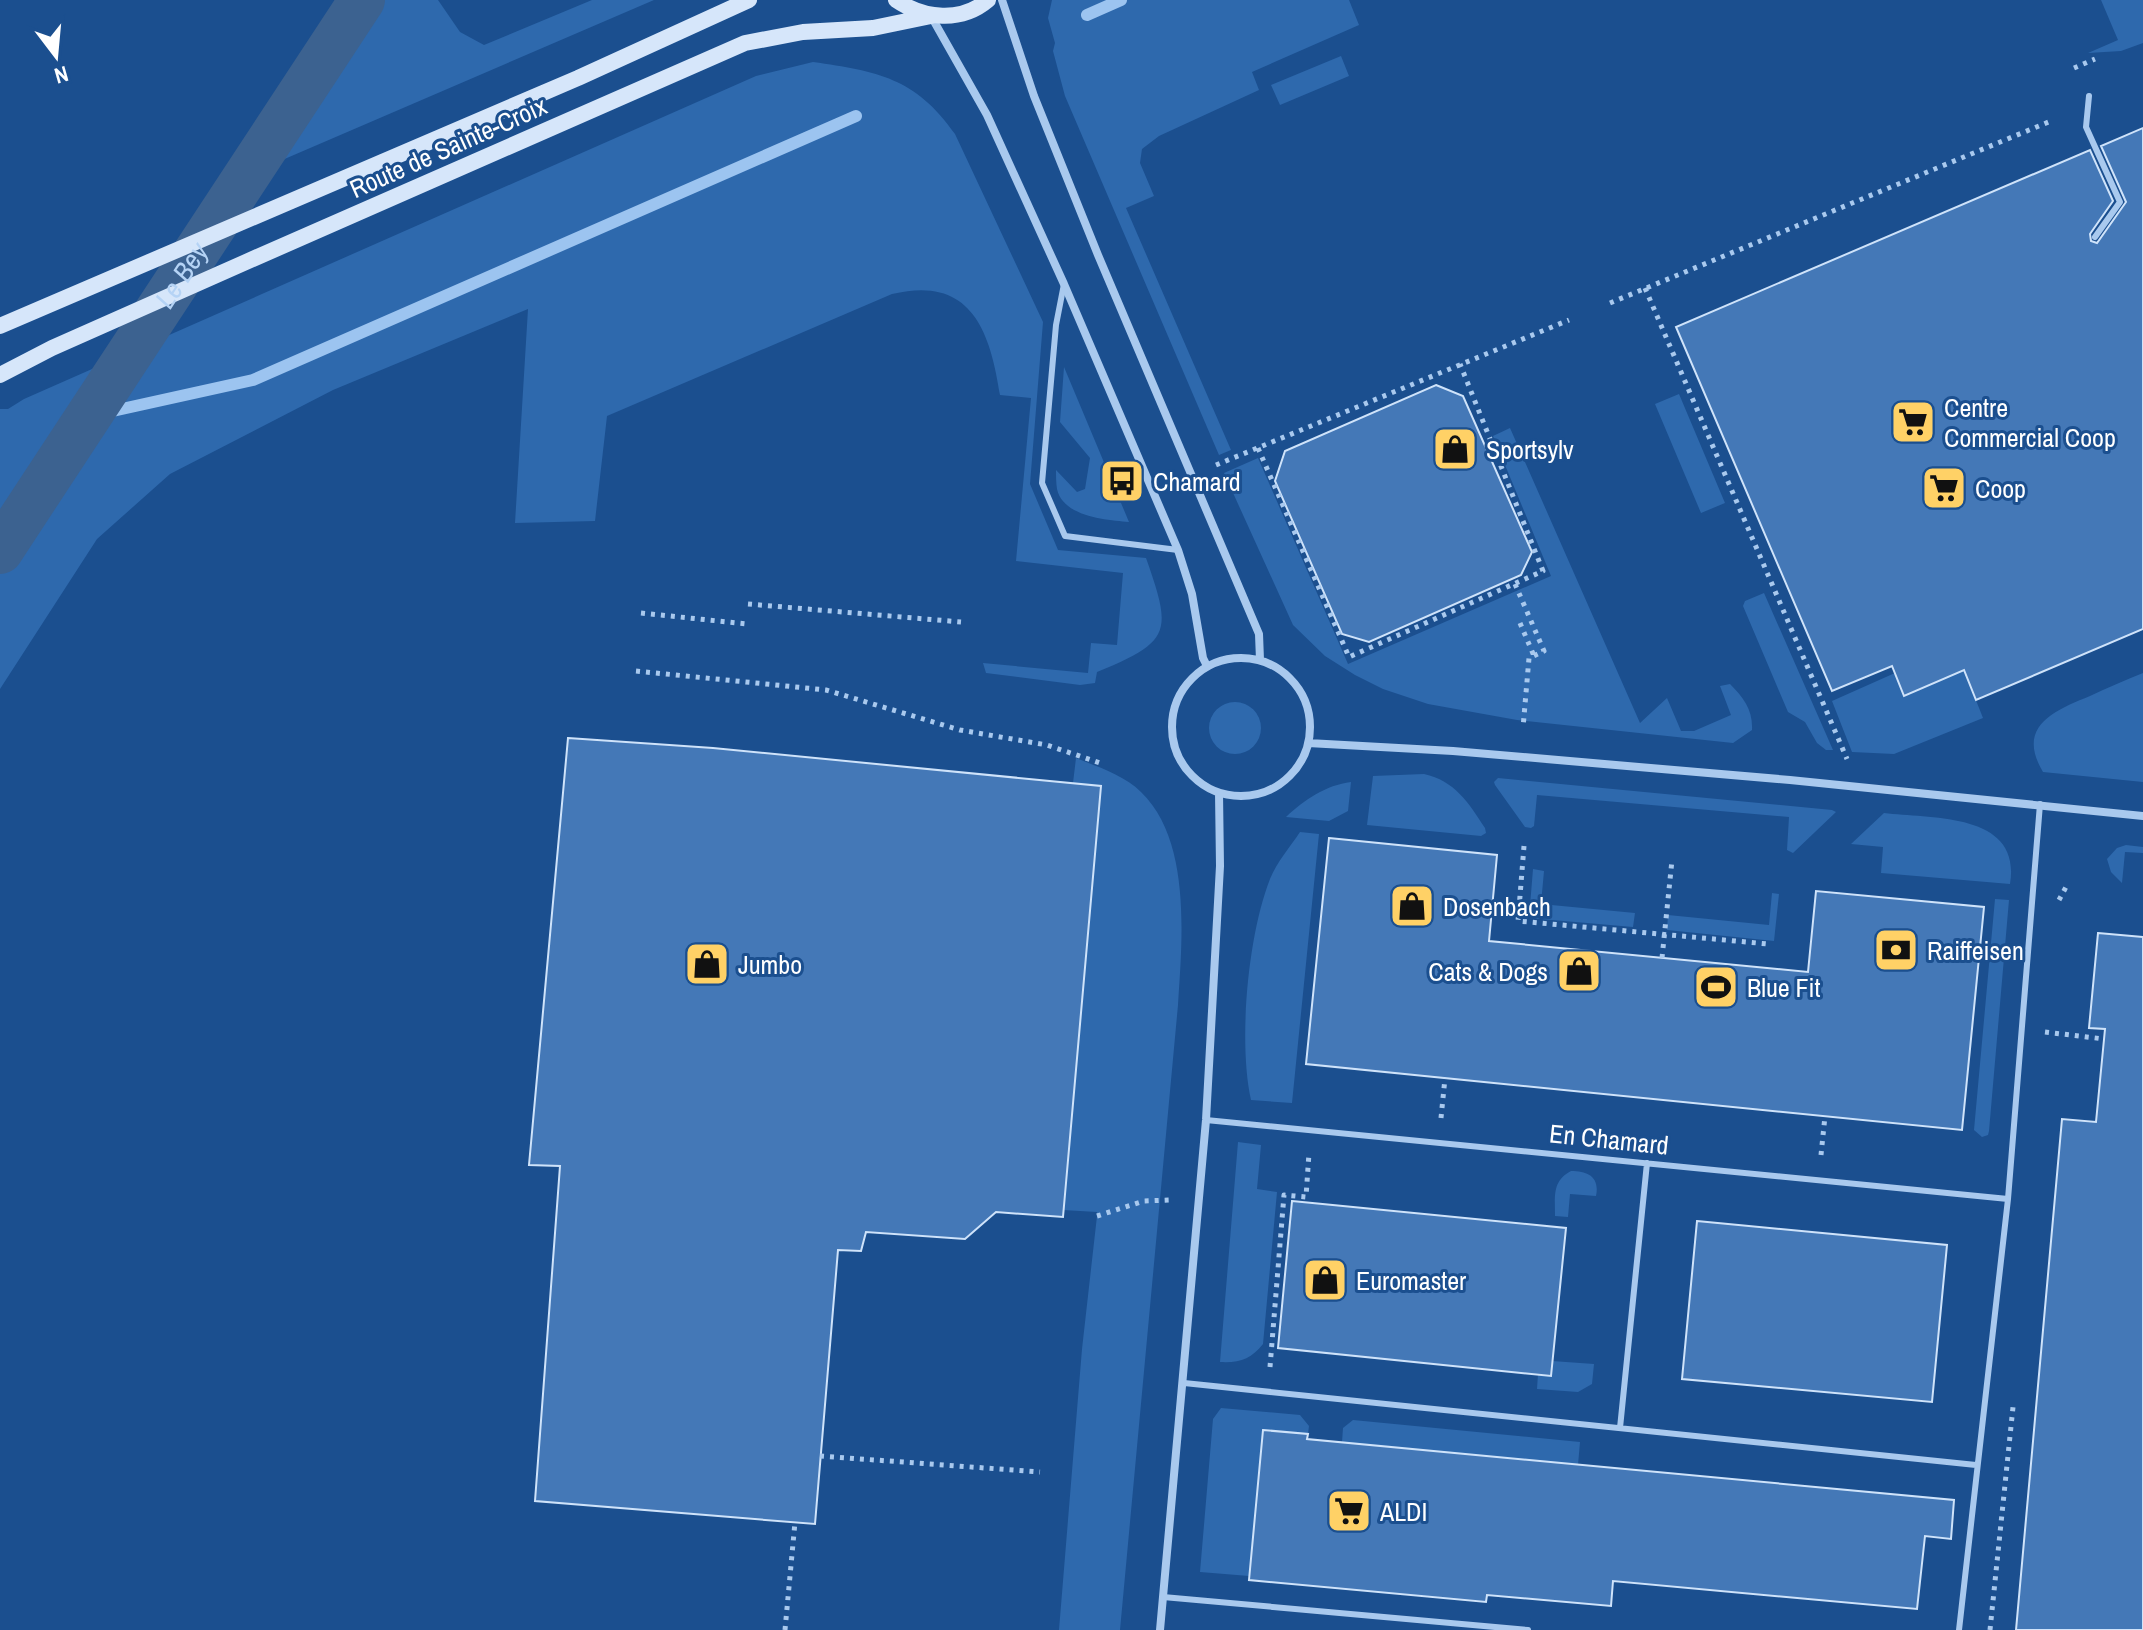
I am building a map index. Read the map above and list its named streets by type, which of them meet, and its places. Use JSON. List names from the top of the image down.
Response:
{
  "streets": {
    "main road": ["Route de Sainte-Croix"],
    "lane": ["En Chamard"]
  },
  "water": ["Le Bey"],
  "places": {
    "supermarket": ["Centre Commercial Coop", "Coop", "ALDI"],
    "shop": [
      "Sportsylv",
      "Dosenbach",
      "Jumbo",
      "Cats & Dogs",
      "Euromaster"
    ],
    "bus stop": ["Chamard"],
    "bank": ["Raiffeisen"],
    "sports": ["Blue Fit"]
  },
  "north": "bottom"
}
